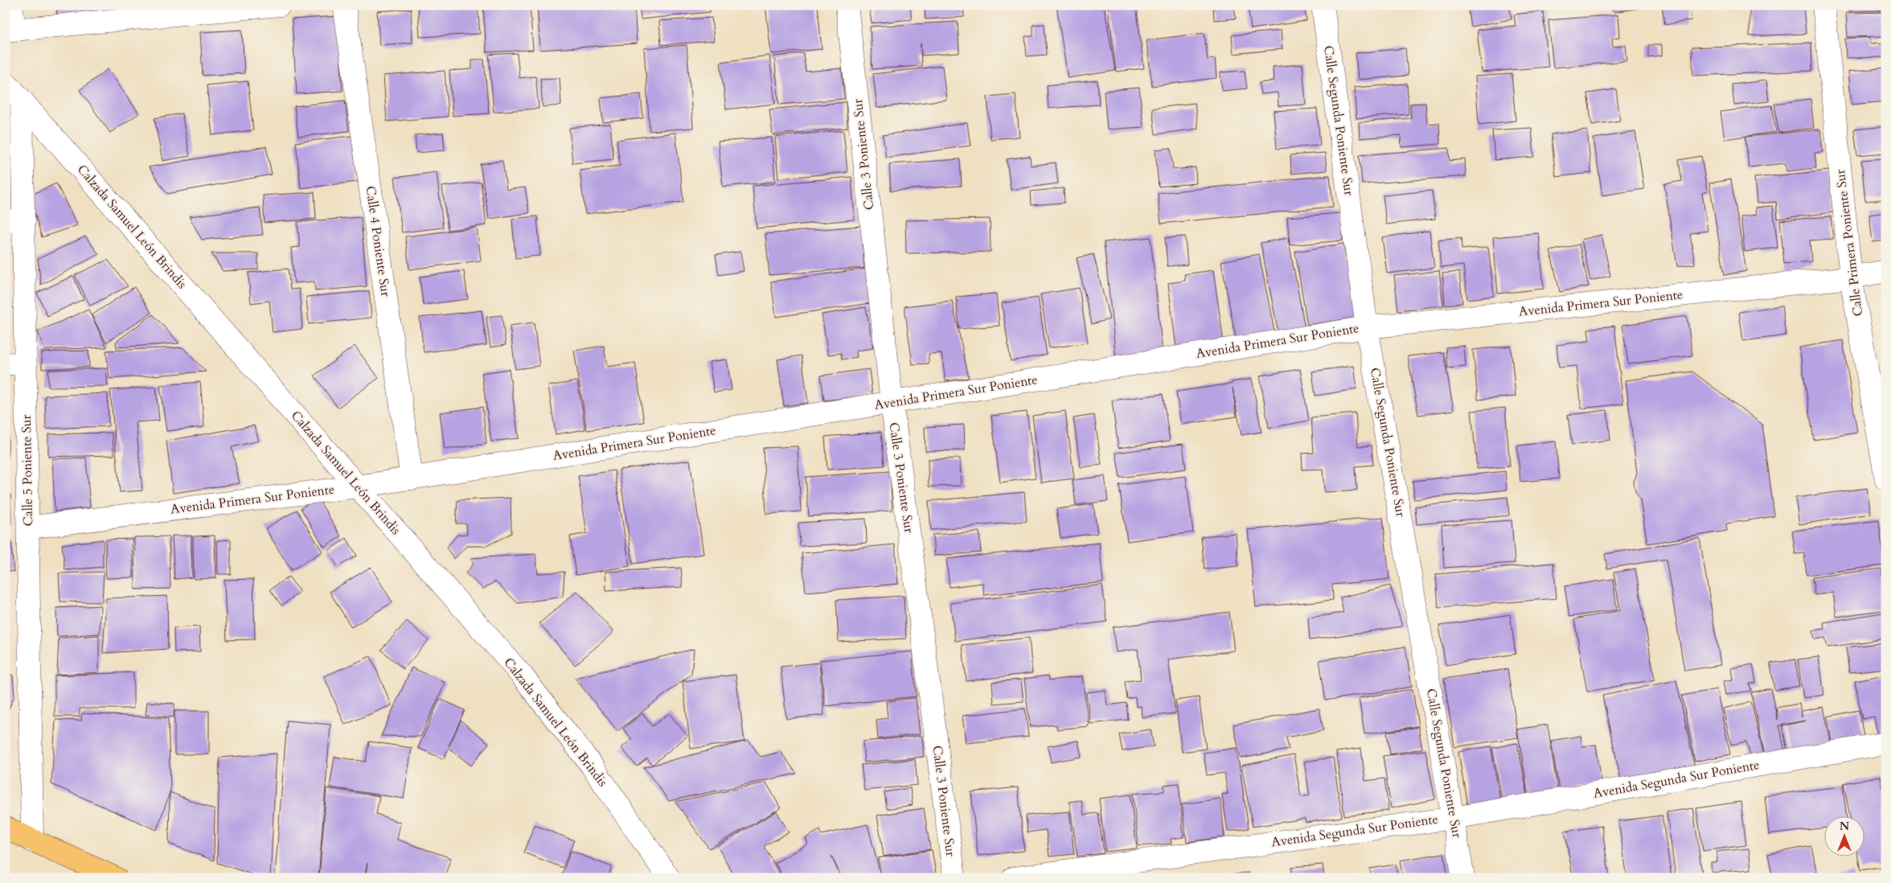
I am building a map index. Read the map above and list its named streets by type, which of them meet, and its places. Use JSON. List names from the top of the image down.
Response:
{
  "streets": {
    "street": [
      "Calle Segunda Poniente Sur",
      "Calle 3 Poniente Sur",
      "Calzada Samuel León Brindis",
      "Calle 4 Poniente Sur",
      "Calle Primera Poniente Sur",
      "Avenida Primera Sur Poniente",
      "Calle 5 Poniente Sur",
      "Avenida Segunda Sur Poniente"
    ]
  },
  "crossings": [
    ["Calle Segunda Poniente Sur", "Avenida Primera Sur Poniente"],
    ["Calle Segunda Poniente Sur", "Avenida Segunda Sur Poniente"],
    ["Calle 3 Poniente Sur", "Avenida Primera Sur Poniente"],
    ["Calzada Samuel León Brindis", "Avenida Primera Sur Poniente"],
    ["Calzada Samuel León Brindis", "Calle 5 Poniente Sur"],
    ["Calle 4 Poniente Sur", "Avenida Primera Sur Poniente"],
    ["Calle Primera Poniente Sur", "Avenida Primera Sur Poniente"],
    ["Avenida Primera Sur Poniente", "Calle 5 Poniente Sur"]
  ],
  "north": "top"
}
